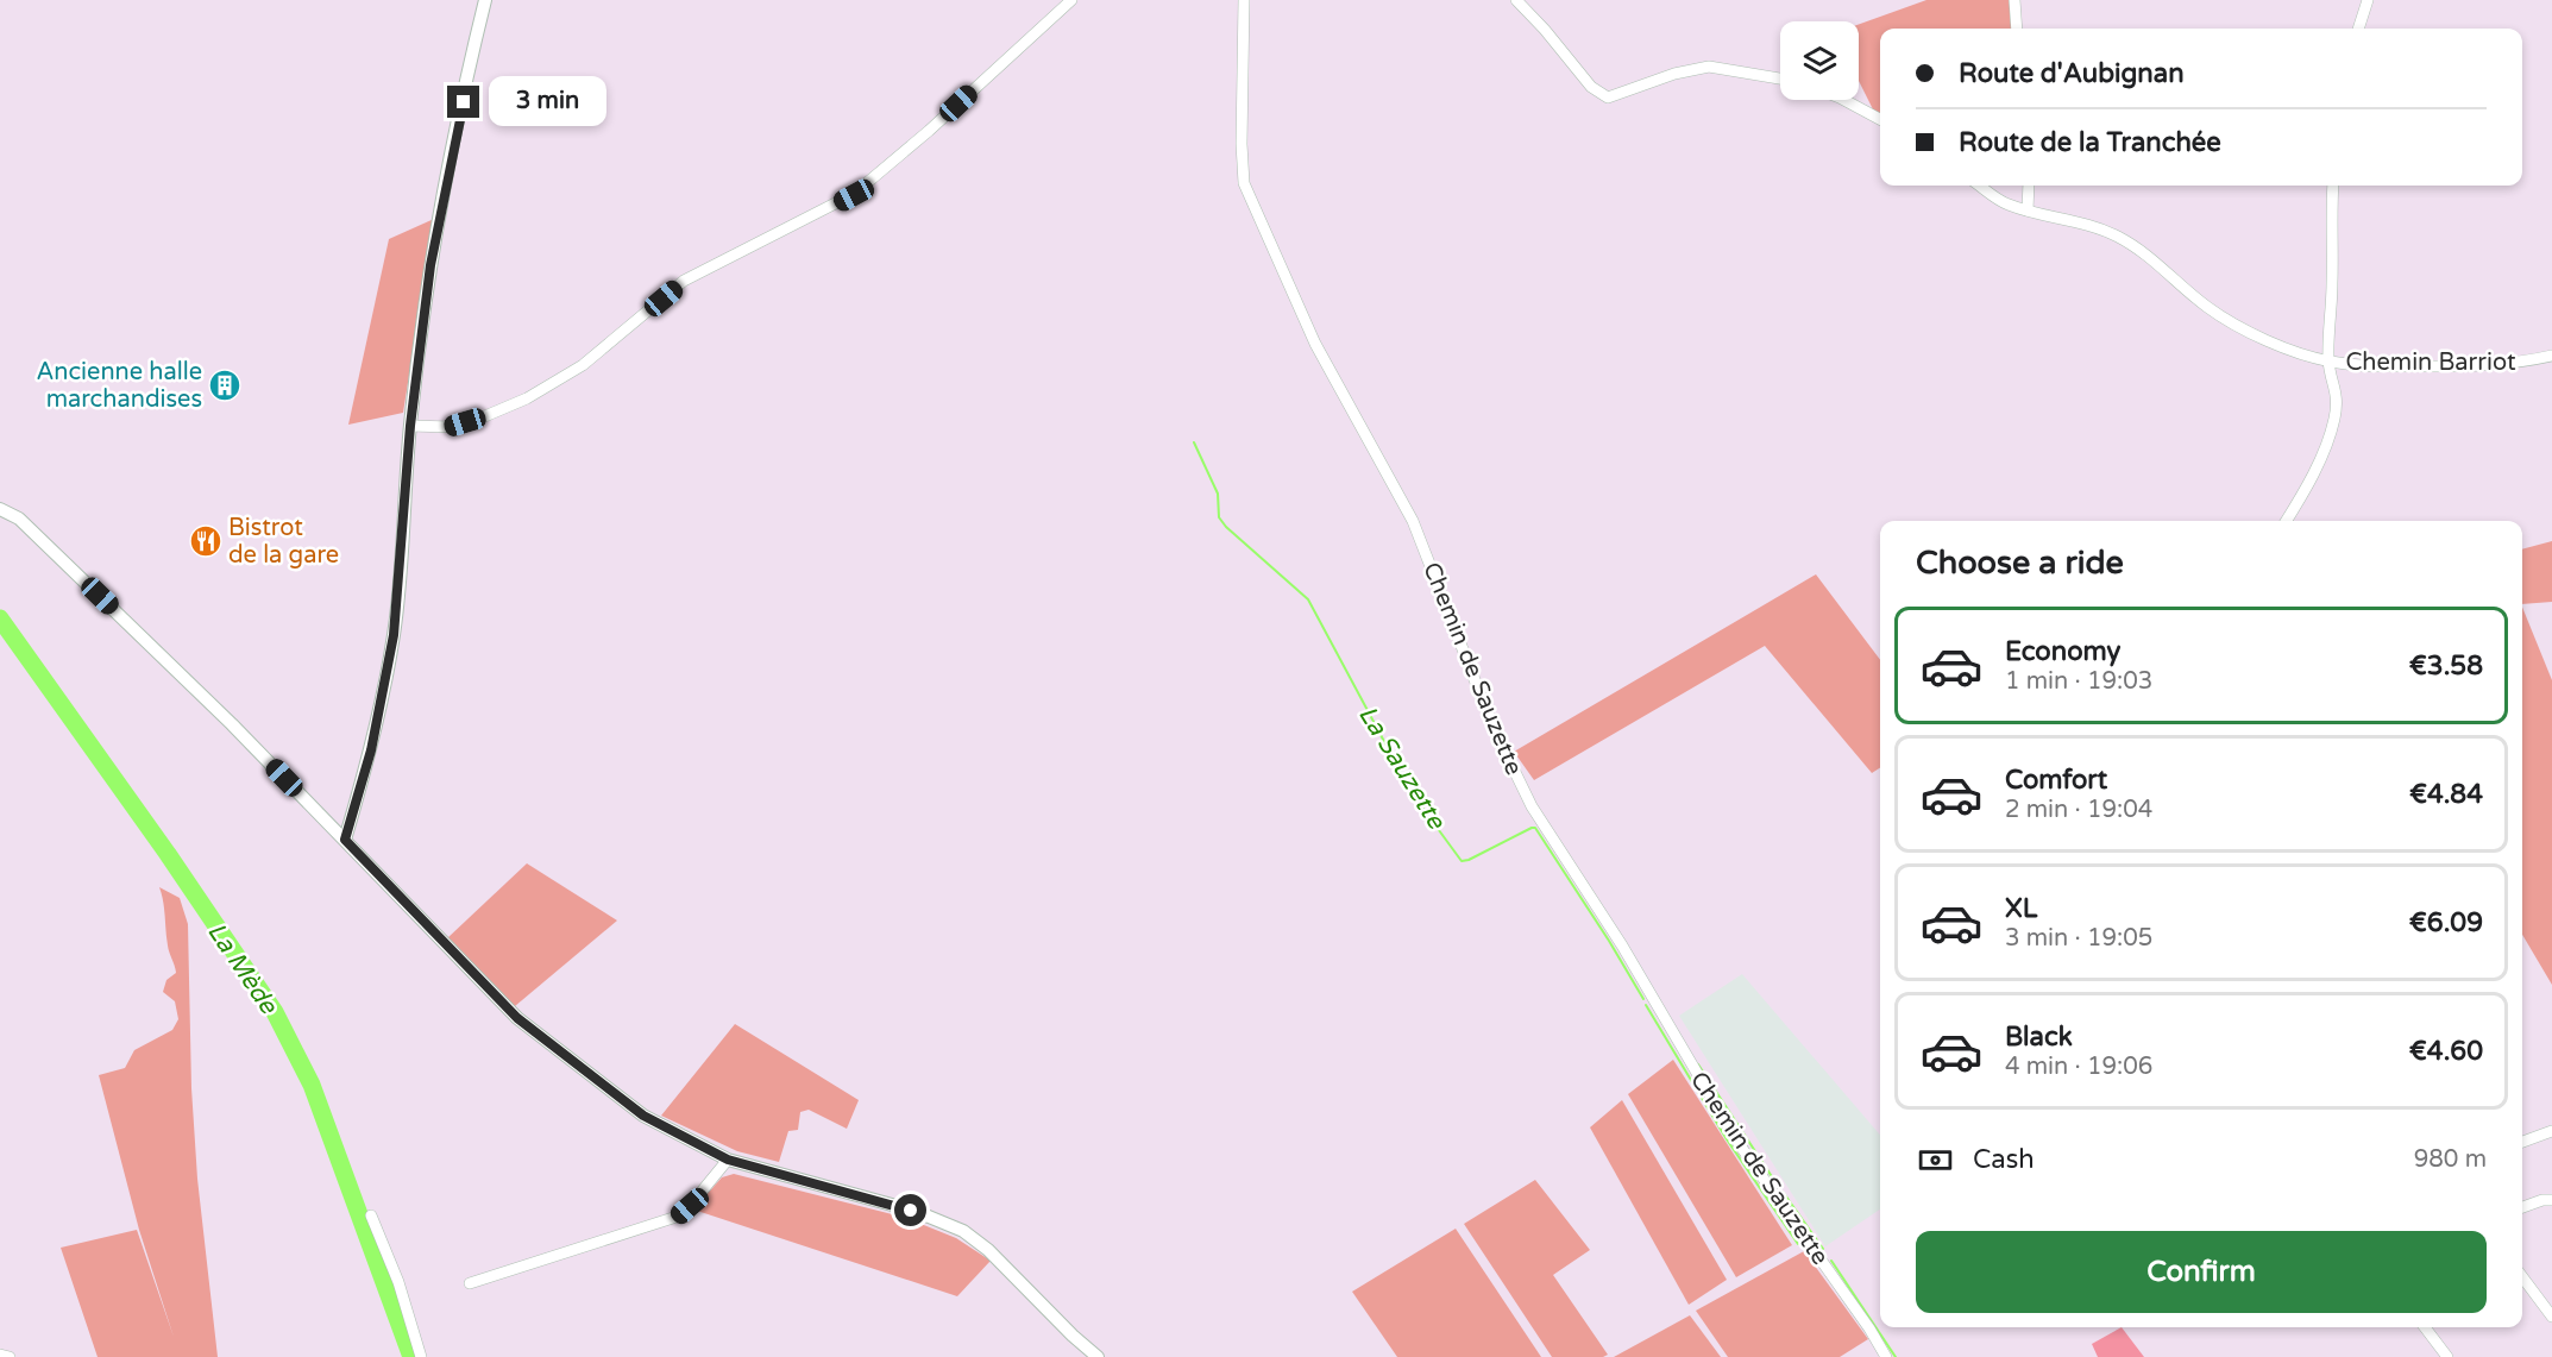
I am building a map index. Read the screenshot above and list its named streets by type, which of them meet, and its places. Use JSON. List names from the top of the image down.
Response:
{
  "streets": {
    "street": ["Chemin Barriot", "Chemin de Sauzette"]
  },
  "water": ["La Sauzette", "La Mède"],
  "places": {
    "building": ["Ancienne halle marchandises"],
    "restaurant": ["Bistrot de la gare"]
  },
  "page": {
    "banner": ["Route d'Aubignan", "Route de la Tranchée"],
    "bubble": "3 min",
    "heading": "Choose a ride",
    "list": [
      {
        "name": "Economy",
        "note": "1 min · 19:03",
        "value": "€3.58"
      },
      {
        "name": "Comfort",
        "note": "2 min · 19:04",
        "value": "€4.84"
      },
      {
        "name": "XL",
        "note": "3 min · 19:05",
        "value": "€6.09"
      },
      {
        "name": "Black",
        "note": "4 min · 19:06",
        "value": "€4.60"
      }
    ],
    "pay": ["Cash", "980 m"],
    "buttons": "Confirm"
  }
}
